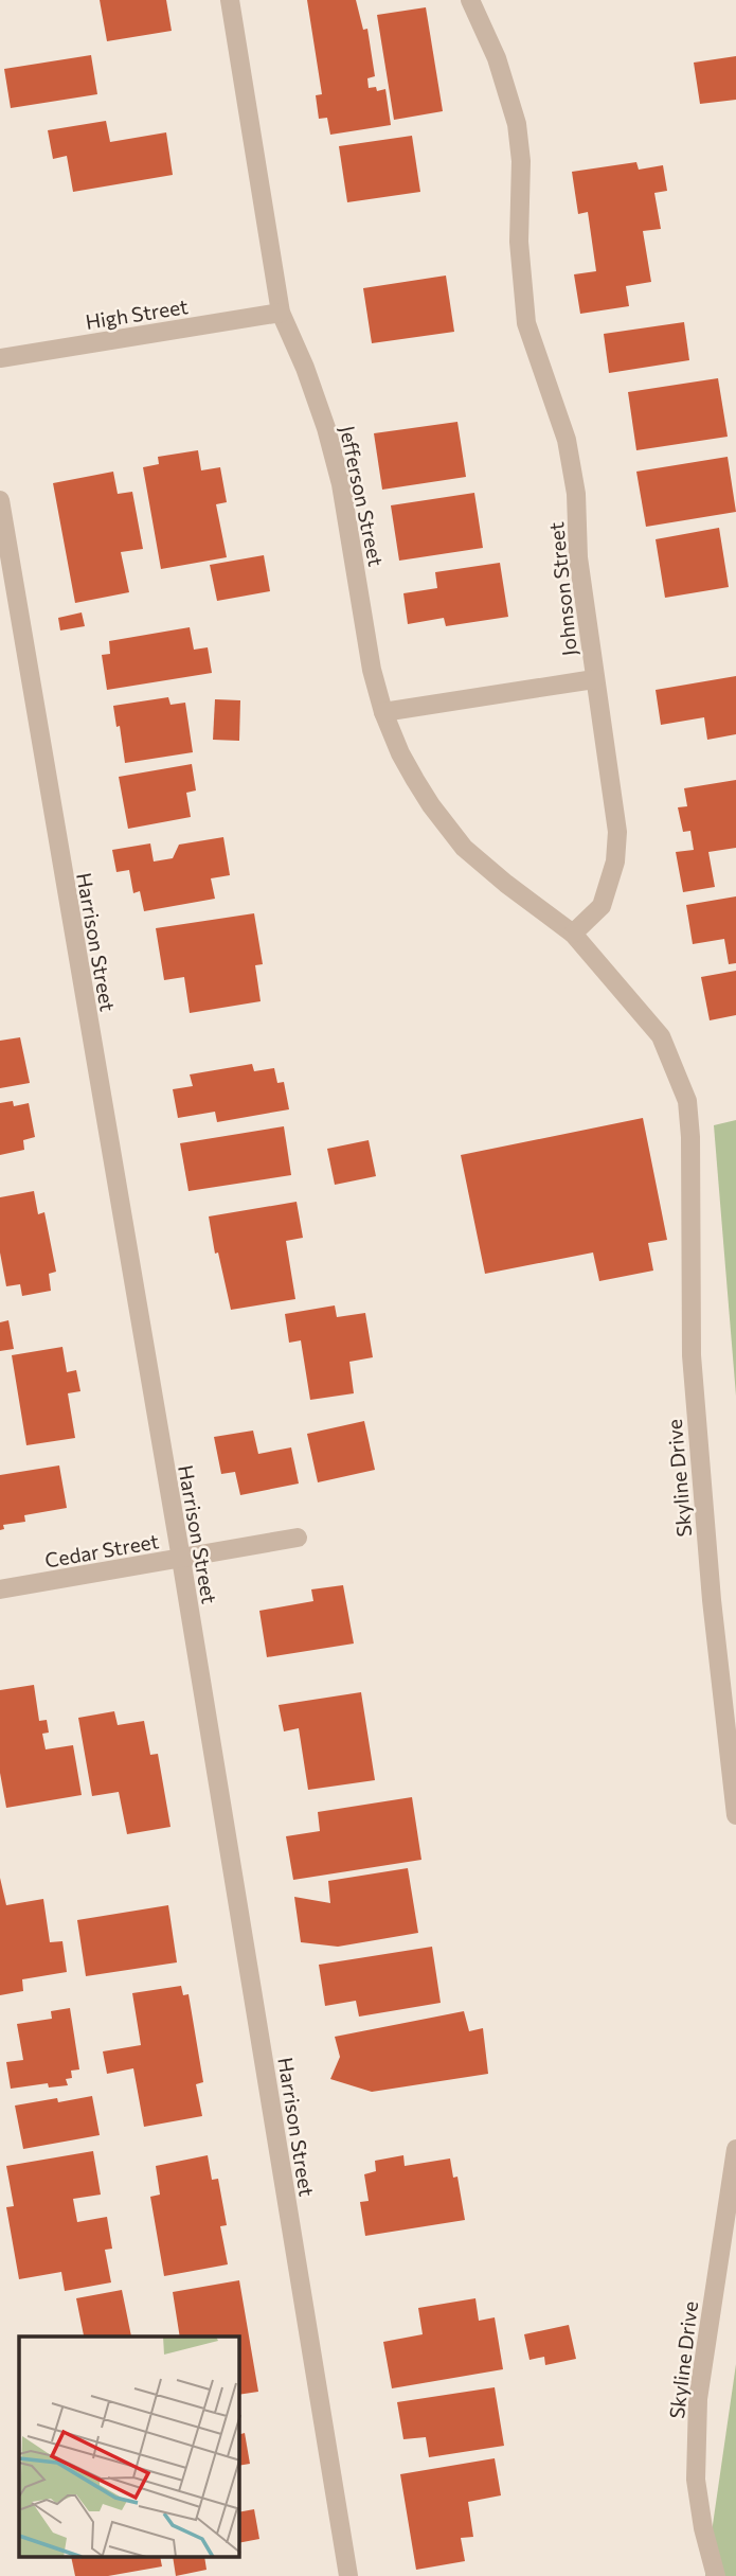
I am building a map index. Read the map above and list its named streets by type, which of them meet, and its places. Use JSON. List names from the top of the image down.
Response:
{
  "streets": {
    "street": [
      "High Street",
      "Jefferson Street",
      "Johnson Street",
      "Harrison Street",
      "Skyline Drive",
      "Cedar Street"
    ]
  },
  "crossings": [
    ["High Street", "Jefferson Street"],
    ["Jefferson Street", "Johnson Street"],
    ["Jefferson Street", "Skyline Drive"],
    ["Johnson Street", "Skyline Drive"],
    ["Harrison Street", "Cedar Street"]
  ]
}
